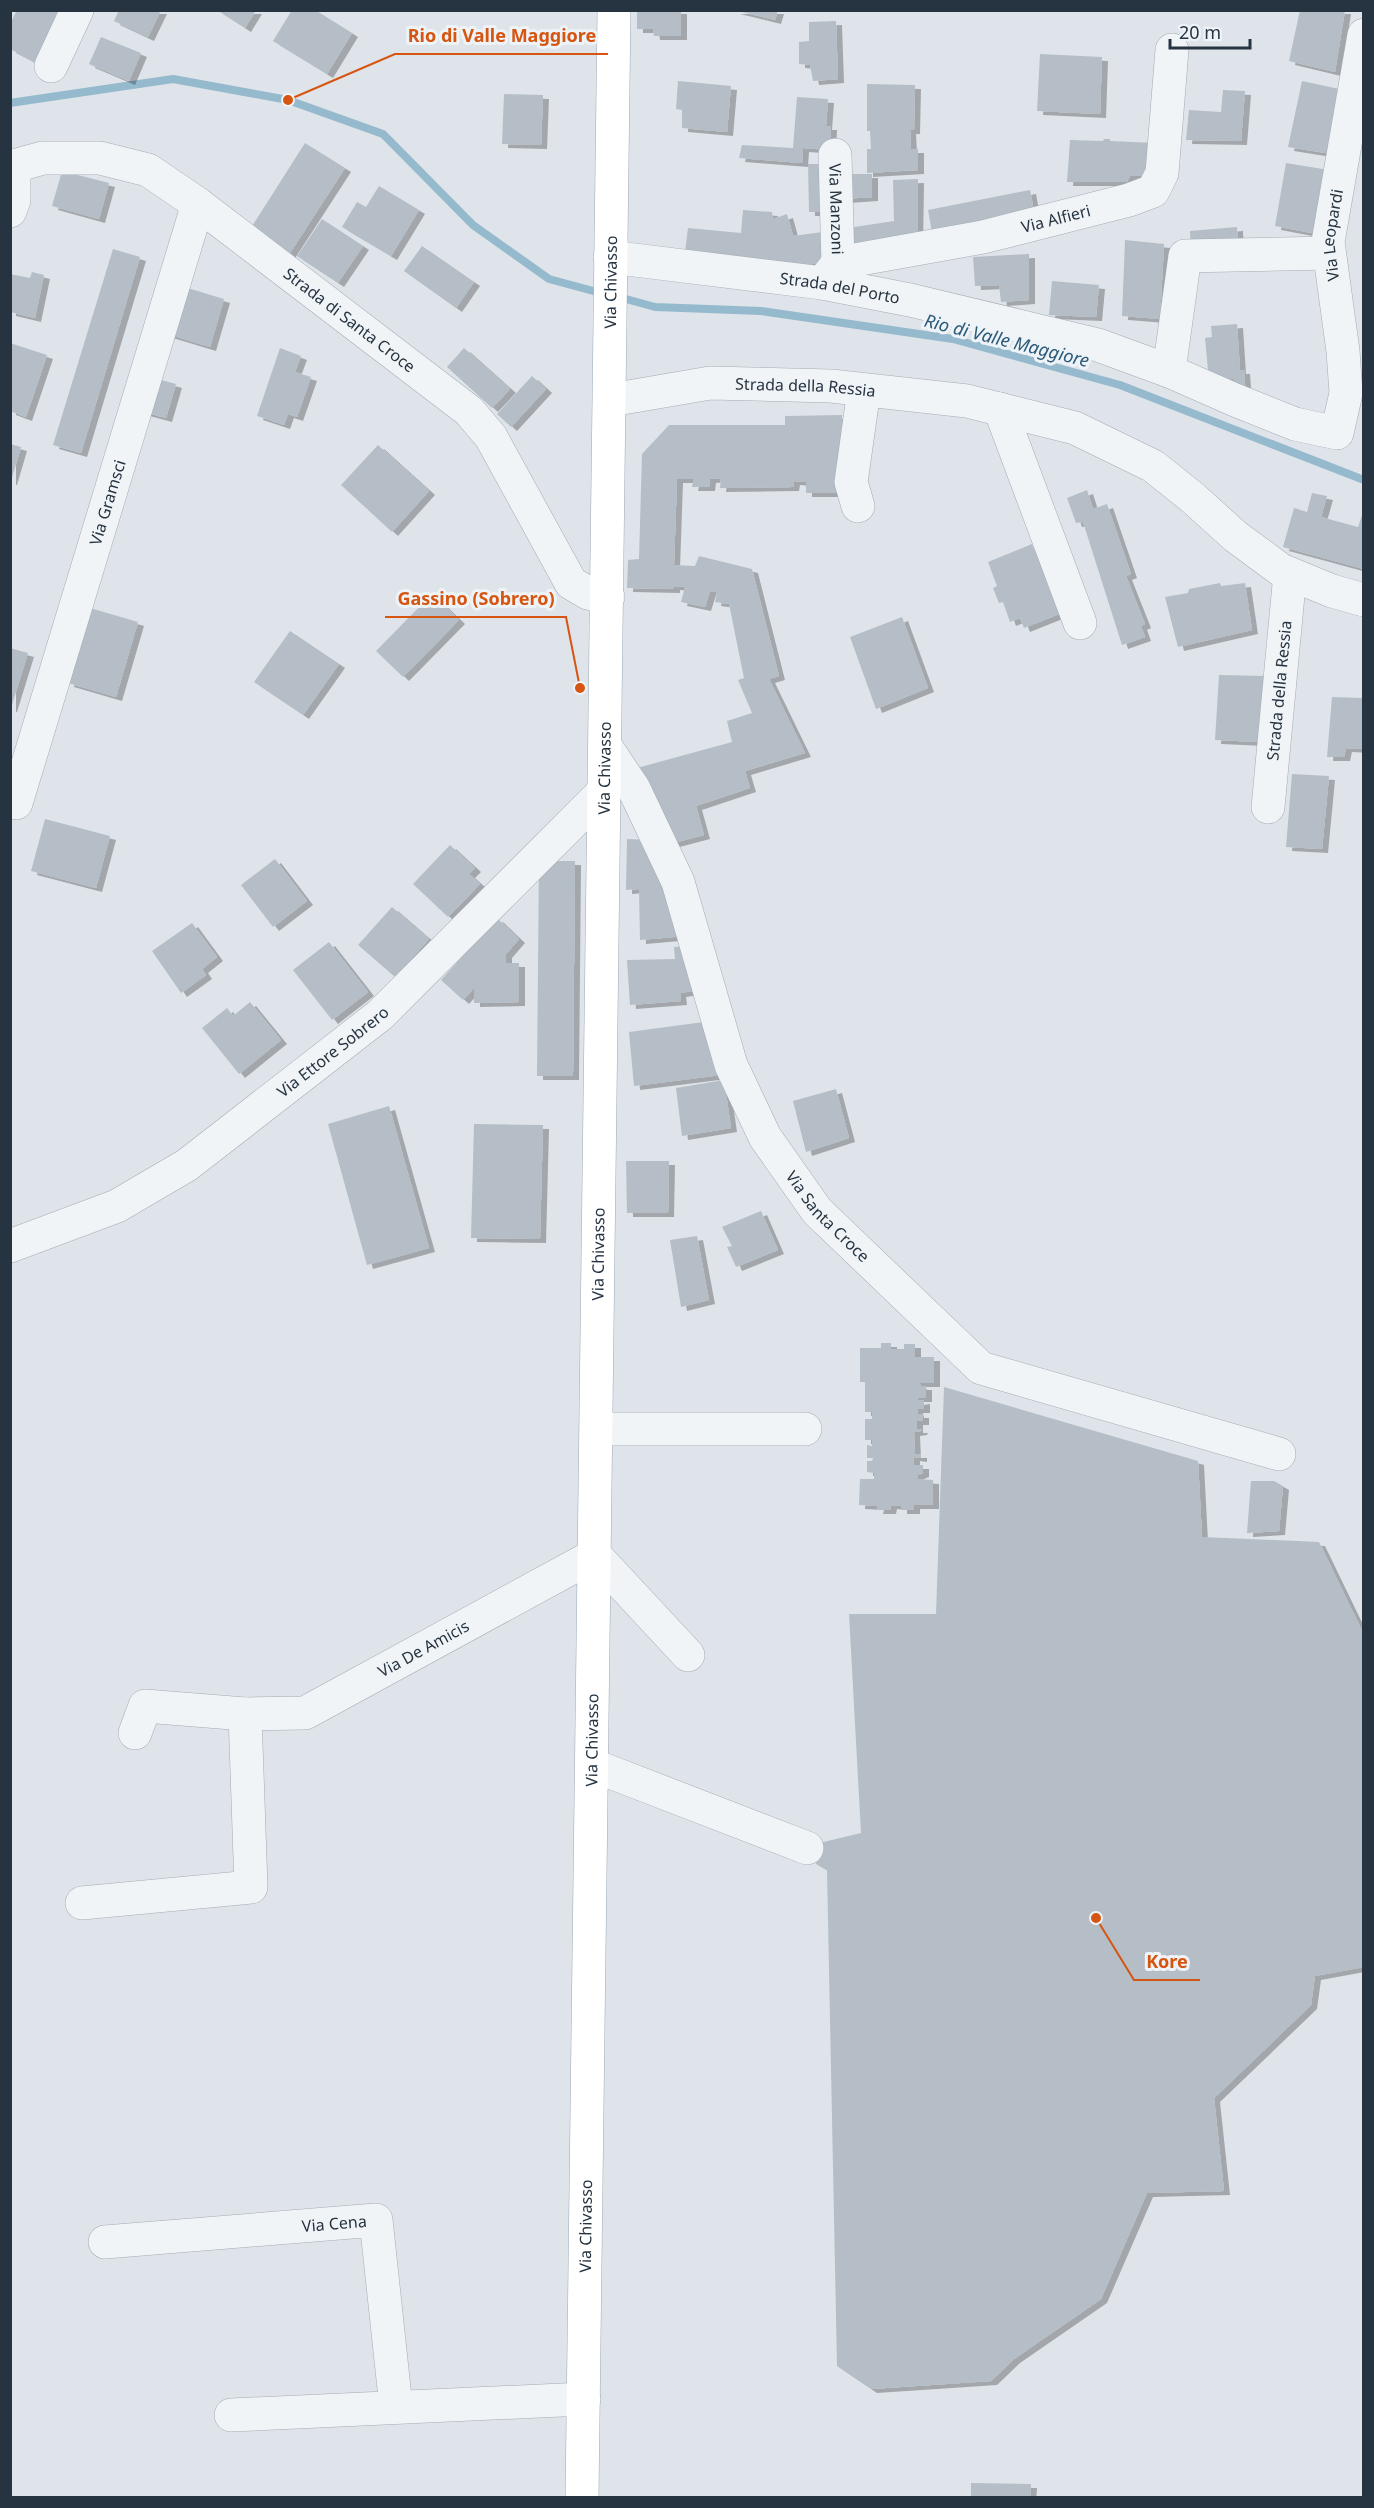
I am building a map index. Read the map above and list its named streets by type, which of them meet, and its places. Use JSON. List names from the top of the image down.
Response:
{
  "streets": {
    "main road": ["Via Chivasso"],
    "street": [
      "Via Manzoni",
      "Via Alfieri",
      "Via Leopardi",
      "Strada del Porto",
      "Strada di Santa Croce",
      "Strada della Ressia",
      "Via Gramsci",
      "Via Ettore Sobrero",
      "Via Santa Croce",
      "Via De Amicis",
      "Via Cena"
    ]
  },
  "crossings": [
    ["Via Manzoni", "Via Alfieri"],
    ["Via Manzoni", "Strada del Porto"],
    ["Via Alfieri", "Strada del Porto"],
    ["Via Leopardi", "Strada del Porto"],
    ["Via Chivasso", "Strada del Porto"],
    ["Via Chivasso", "Strada di Santa Croce"],
    ["Via Chivasso", "Strada della Ressia"],
    ["Via Chivasso", "Via Ettore Sobrero"],
    ["Via Chivasso", "Via Santa Croce"],
    ["Via Chivasso", "Via De Amicis"],
    ["Strada di Santa Croce", "Via Gramsci"]
  ],
  "water": ["Rio di Valle Maggiore"],
  "places": ["Rio di Valle Maggiore", "Gassino (Sobrero)", "Kore"],
  "scale_bar": "20 m"
}
